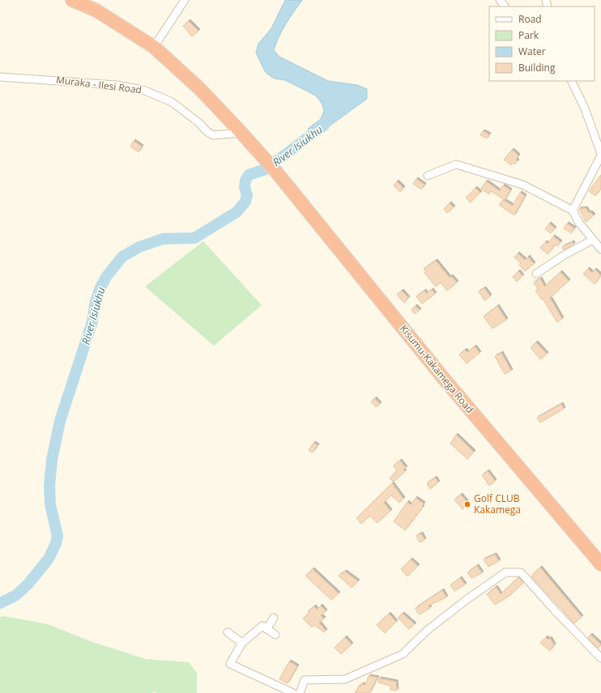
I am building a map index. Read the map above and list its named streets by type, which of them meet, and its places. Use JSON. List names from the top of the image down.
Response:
{
  "streets": {
    "highway": ["Kisumu-Kakamega Road"],
    "street": ["Muraka - Ilesi Road"]
  },
  "crossings": [
    ["Muraka - Ilesi Road", "Kisumu-Kakamega Road"]
  ],
  "water": ["River Isiukhu"],
  "places": ["Golf CLUB Kakamega"],
  "legend": [
    "Road",
    "Park",
    "Water",
    "Building"
  ]
}
